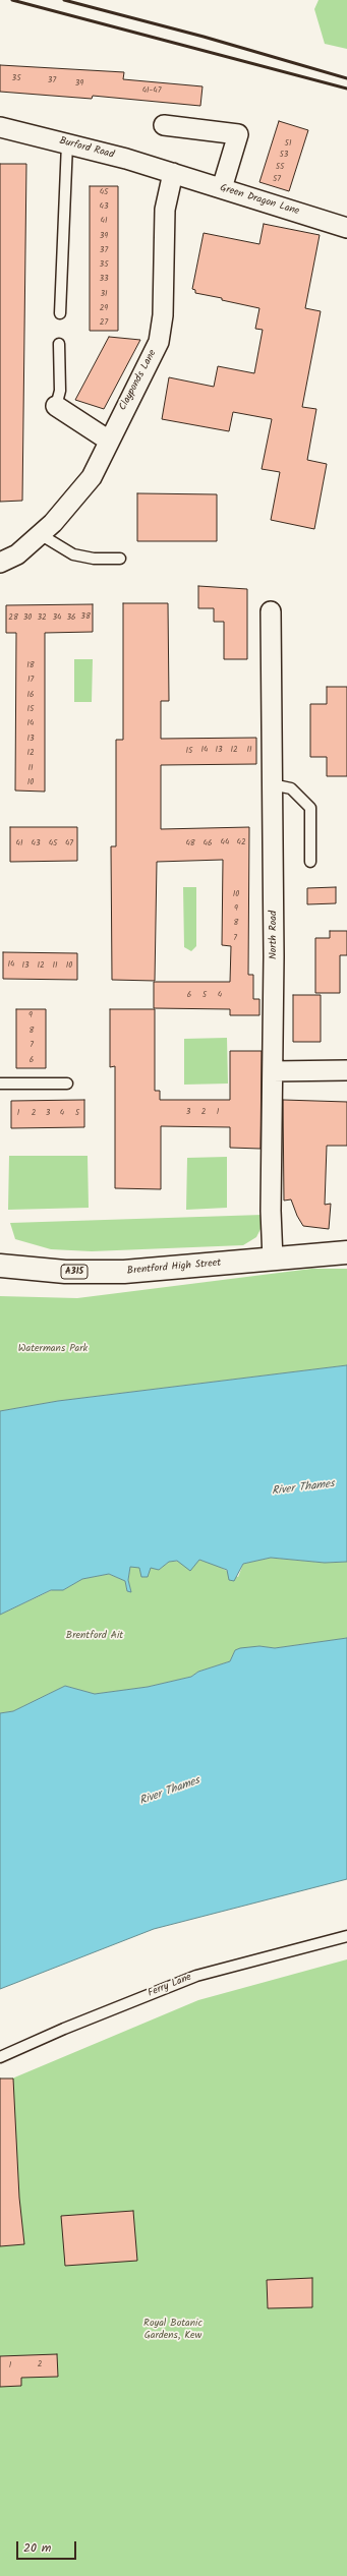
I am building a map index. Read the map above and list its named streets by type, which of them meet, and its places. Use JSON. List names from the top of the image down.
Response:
{
  "streets": {
    "main road": ["Brentford High Street", "A315"],
    "street": [
      "Burford Road",
      "Green Dragon Lane",
      "Clayponds Lane",
      "North Road"
    ],
    "lane": ["Ferry Lane"]
  },
  "crossings": [
    ["Burford Road", "Green Dragon Lane"],
    ["Burford Road", "Clayponds Lane"],
    ["Green Dragon Lane", "Clayponds Lane"],
    ["North Road", "Brentford High Street"]
  ],
  "water": ["River Thames"],
  "parks": ["Watermans Park", "Brentford Ait", "Royal Botanic Gardens, Kew"],
  "house_numbers": [
    "35",
    "37",
    "39",
    "41-47",
    "51",
    "53",
    "55",
    "57",
    "45",
    "43",
    "41",
    "39",
    "37",
    "35",
    "33",
    "31",
    "29",
    "27",
    "38",
    "28",
    "30",
    "32",
    "34",
    "36",
    "18",
    "17",
    "16",
    "15",
    "14",
    "13",
    "14",
    "13",
    "12",
    "11",
    "15",
    "12",
    "11",
    "10",
    "44",
    "42",
    "41",
    "43",
    "45",
    "47",
    "48",
    "46",
    "10",
    "9",
    "8",
    "7",
    "14",
    "13",
    "12",
    "11",
    "10",
    "6",
    "5",
    "4",
    "9",
    "8",
    "7",
    "6",
    "3",
    "2",
    "1",
    "1",
    "2",
    "3",
    "4",
    "5",
    "2",
    "1"
  ],
  "scale_bar": "20 m"
}
